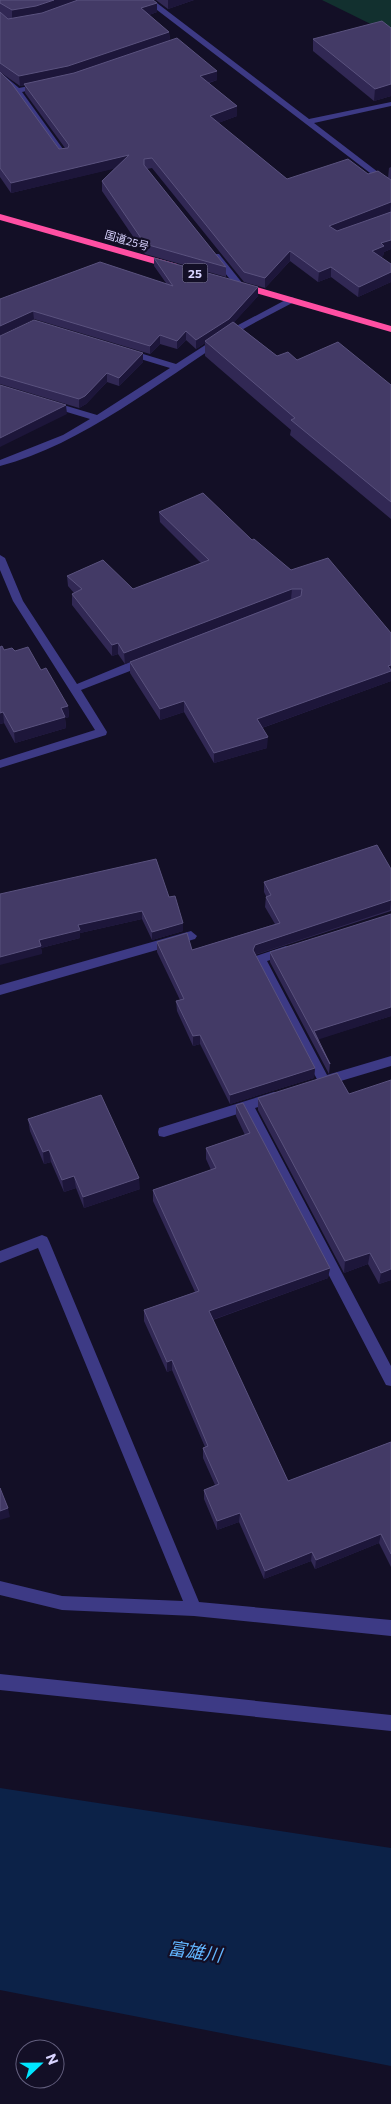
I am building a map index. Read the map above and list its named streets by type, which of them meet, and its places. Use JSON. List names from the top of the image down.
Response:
{
  "streets": {
    "highway": ["国道25号", "25"]
  },
  "water": ["富雄川"],
  "north": "right"
}
